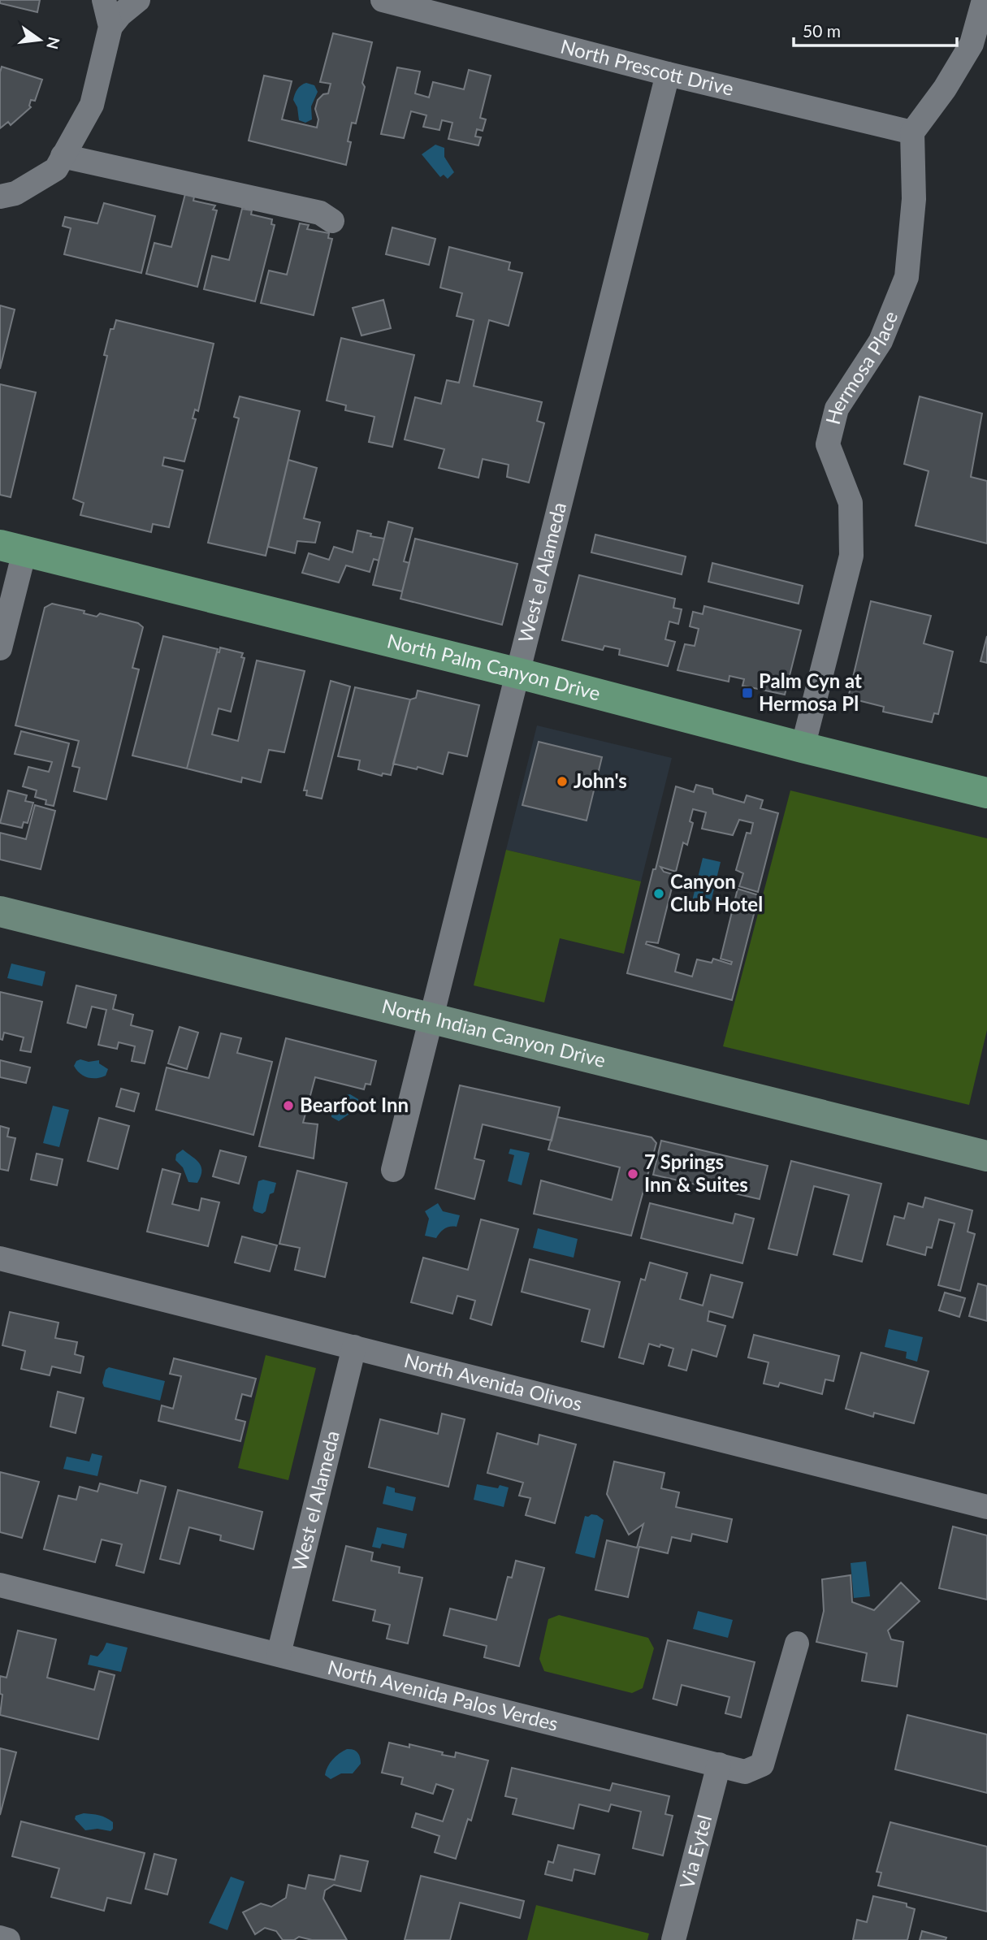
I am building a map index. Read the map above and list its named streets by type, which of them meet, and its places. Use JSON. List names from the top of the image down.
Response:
{
  "streets": {
    "main road": ["North Palm Canyon Drive", "North Indian Canyon Drive"],
    "street": [
      "North Prescott Drive",
      "Hermosa Place",
      "West el Alameda",
      "North Avenida Olivos",
      "North Avenida Palos Verdes",
      "Via Eytel"
    ]
  },
  "crossings": [
    ["North Prescott Drive", "Hermosa Place"],
    ["North Prescott Drive", "West el Alameda"],
    ["Hermosa Place", "North Palm Canyon Drive"],
    ["West el Alameda", "North Palm Canyon Drive"],
    ["West el Alameda", "North Indian Canyon Drive"],
    ["West el Alameda", "North Avenida Olivos"],
    ["West el Alameda", "North Avenida Palos Verdes"],
    ["North Avenida Palos Verdes", "Via Eytel"]
  ],
  "places": {
    "transit": ["Palm Cyn at Hermosa Pl"],
    "other": [
      "John's",
      "Canyon Club Hotel",
      "Bearfoot Inn",
      "7 Springs Inn & Suites"
    ]
  },
  "scale_bar": "50 m",
  "north": "right"
}
